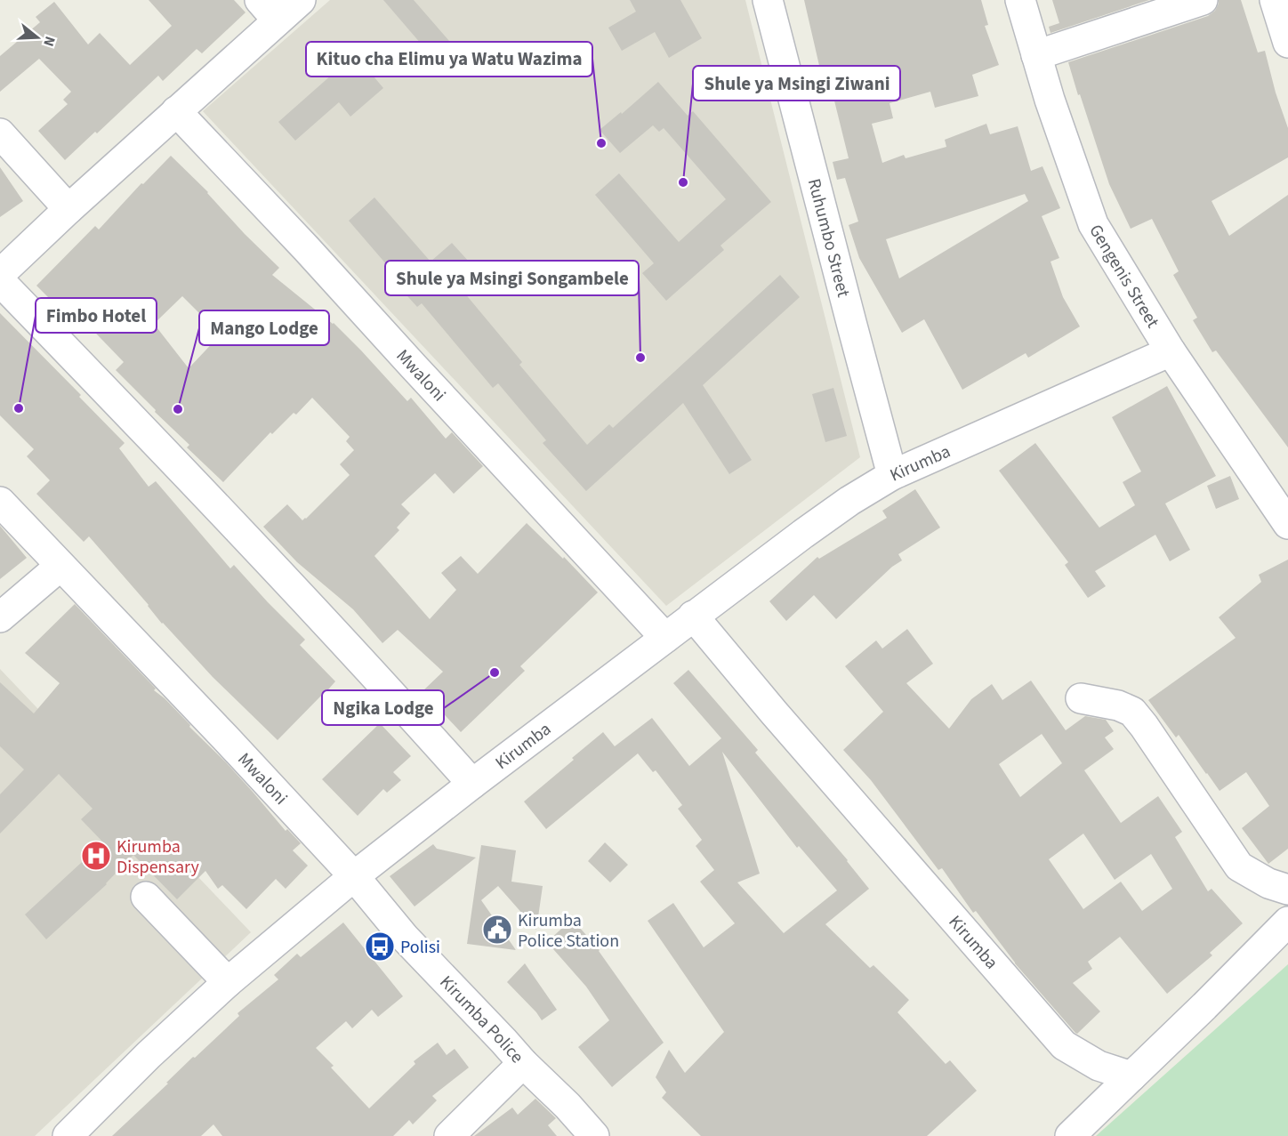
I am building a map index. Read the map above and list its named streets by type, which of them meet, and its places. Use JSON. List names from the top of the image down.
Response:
{
  "streets": {
    "street": [
      "Ruhumbo Street",
      "Gengenis Street",
      "Mwaloni",
      "Kirumba",
      "Kirumba Police"
    ]
  },
  "crossings": [
    ["Ruhumbo Street", "Kirumba"],
    ["Gengenis Street", "Kirumba"],
    ["Mwaloni", "Kirumba"],
    ["Mwaloni", "Kirumba Police"],
    ["Kirumba", "Kirumba Police"]
  ],
  "places": {
    "other": [
      "Kituo cha Elimu ya Watu Wazima",
      "Shule ya Msingi Ziwani",
      "Shule ya Msingi Songambele",
      "Fimbo Hotel",
      "Mango Lodge",
      "Ngika Lodge"
    ],
    "hospital": ["Kirumba Dispensary"],
    "public building": ["Kirumba Police Station"],
    "bus stop": ["Polisi"]
  },
  "north": "right"
}
